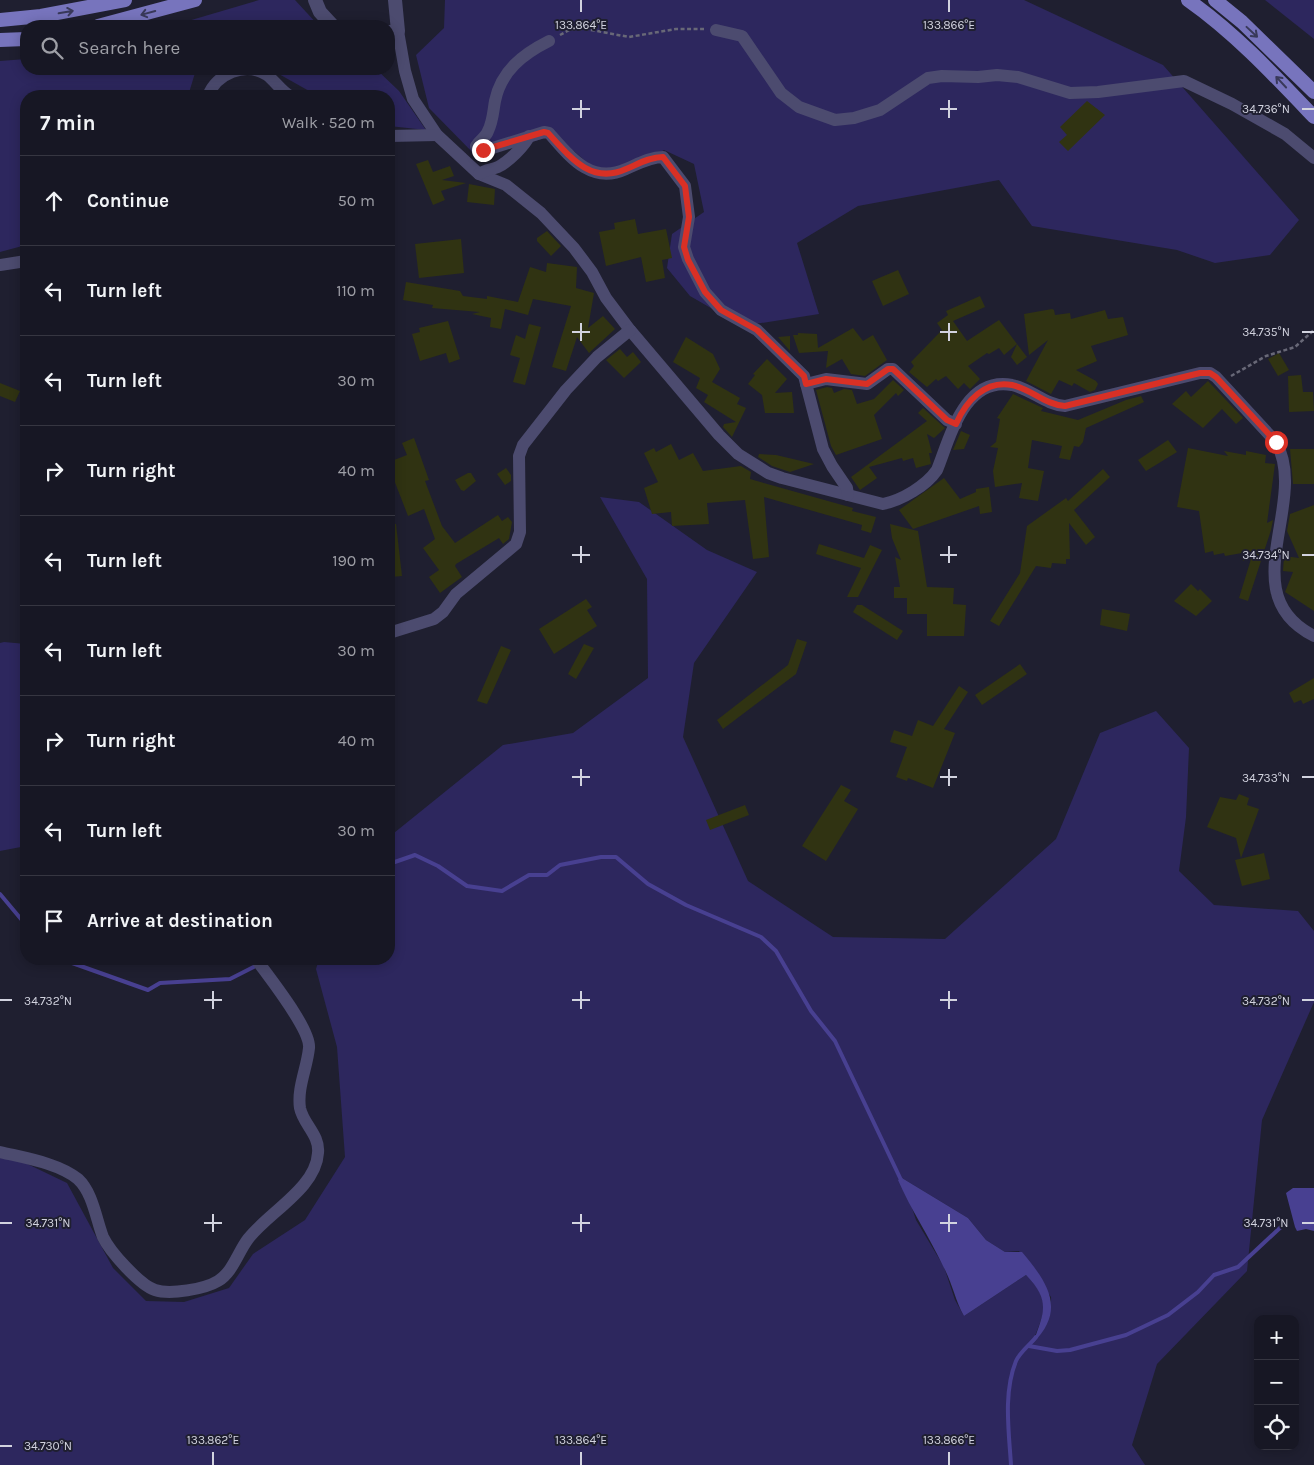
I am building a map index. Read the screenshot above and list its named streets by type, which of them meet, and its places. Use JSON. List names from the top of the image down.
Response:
{
  "page": {
    "search": "Search here",
    "heading": ["7 min", "Walk · 520 m"],
    "list": [
      ["Continue", "50 m"],
      ["Turn left", "110 m"],
      ["Turn left", "30 m"],
      ["Turn right", "40 m"],
      ["Turn left", "190 m"],
      ["Turn left", "30 m"],
      ["Turn right", "40 m"],
      ["Turn left", "30 m"],
      "Arrive at destination"
    ],
    "map_buttons": ["+", "−"]
  },
  "coordinates": [
    "133.864°E",
    "133.866°E",
    "34.736°N",
    "34.735°N",
    "34.734°N",
    "34.733°N",
    "34.732°N",
    "34.731°N",
    "133.862°E",
    "34.730°N"
  ]
}
